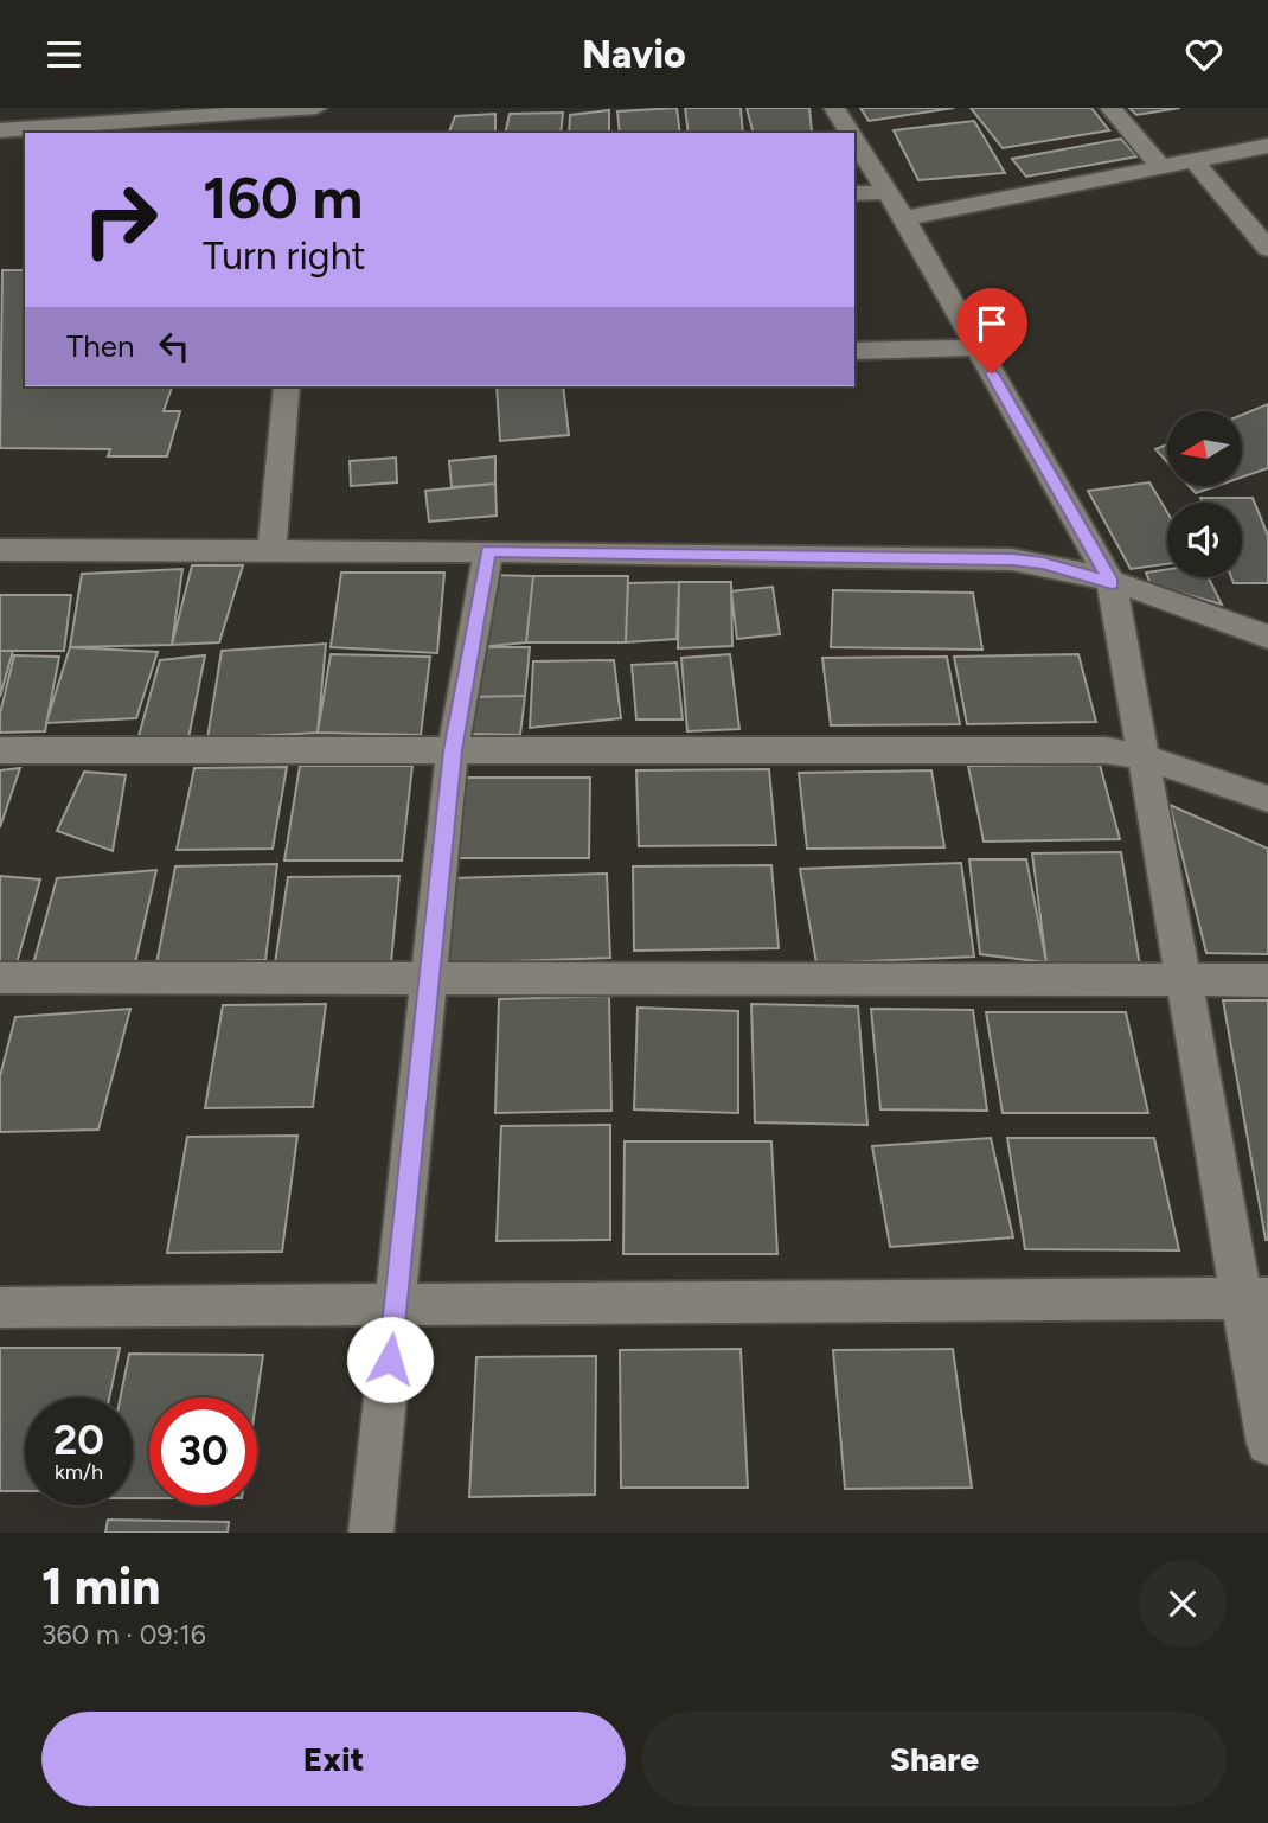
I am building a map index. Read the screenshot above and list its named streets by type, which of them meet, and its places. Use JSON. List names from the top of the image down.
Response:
{
  "north": "left",
  "page": {
    "header": "Navio",
    "turn": ["160 m", "Turn right"],
    "then": "Then",
    "speed": "20 km/h",
    "limit": "30",
    "heading": ["1 min", "360 m · 09:16"],
    "buttons": ["Exit", "Share"]
  }
}
